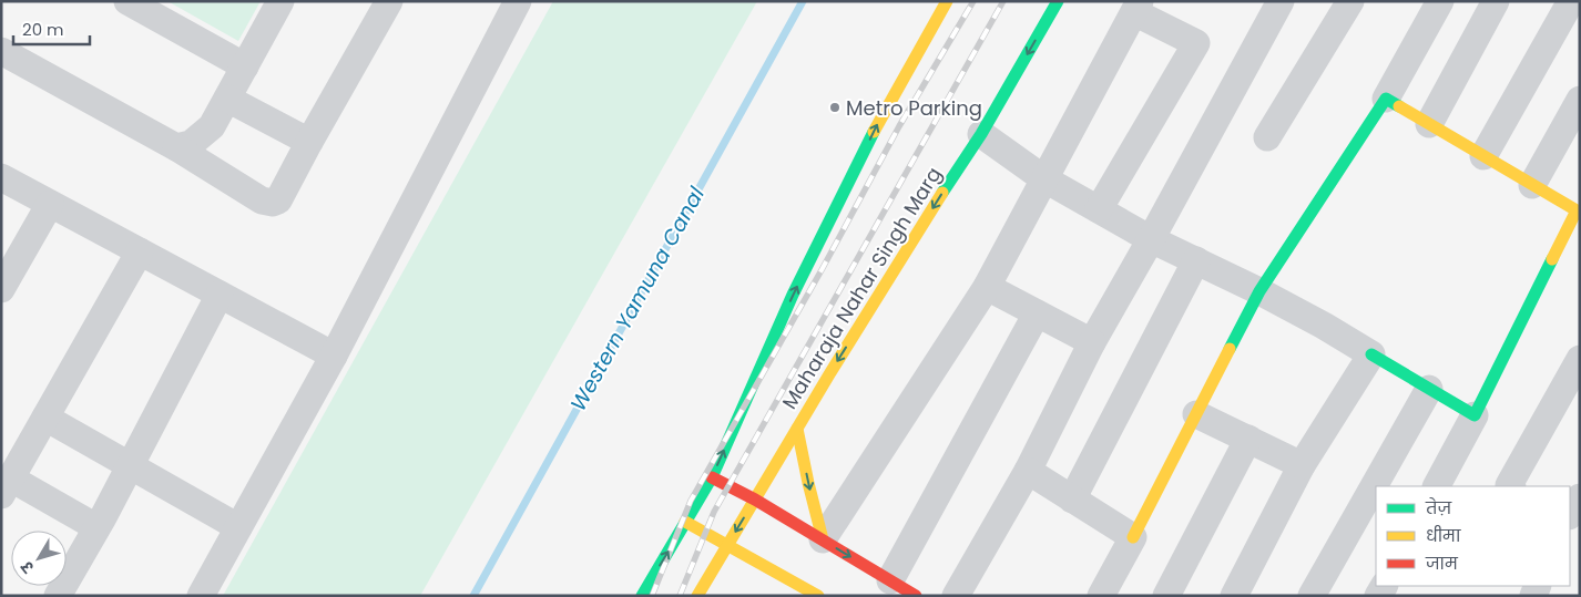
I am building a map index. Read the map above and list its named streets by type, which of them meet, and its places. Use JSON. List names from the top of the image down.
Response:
{
  "streets": {
    "main road": ["Maharaja Nahar Singh Marg"]
  },
  "water": ["Western Yamuna Canal"],
  "places": ["Metro Parking"],
  "legend": ["तेज़", "धीमा", "जाम"],
  "scale_bar": "20 m",
  "north": "bottom left"
}
